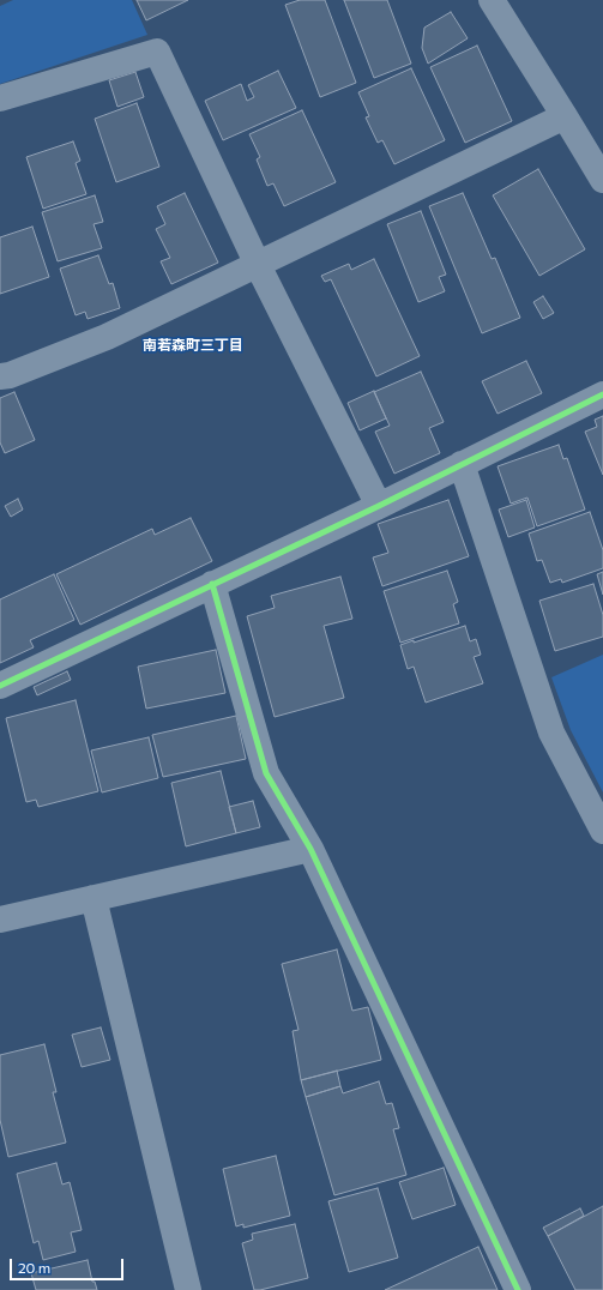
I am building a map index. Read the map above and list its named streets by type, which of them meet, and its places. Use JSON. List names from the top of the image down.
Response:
{
  "districts": ["南若森町三丁目"],
  "scale_bar": "20 m"
}
